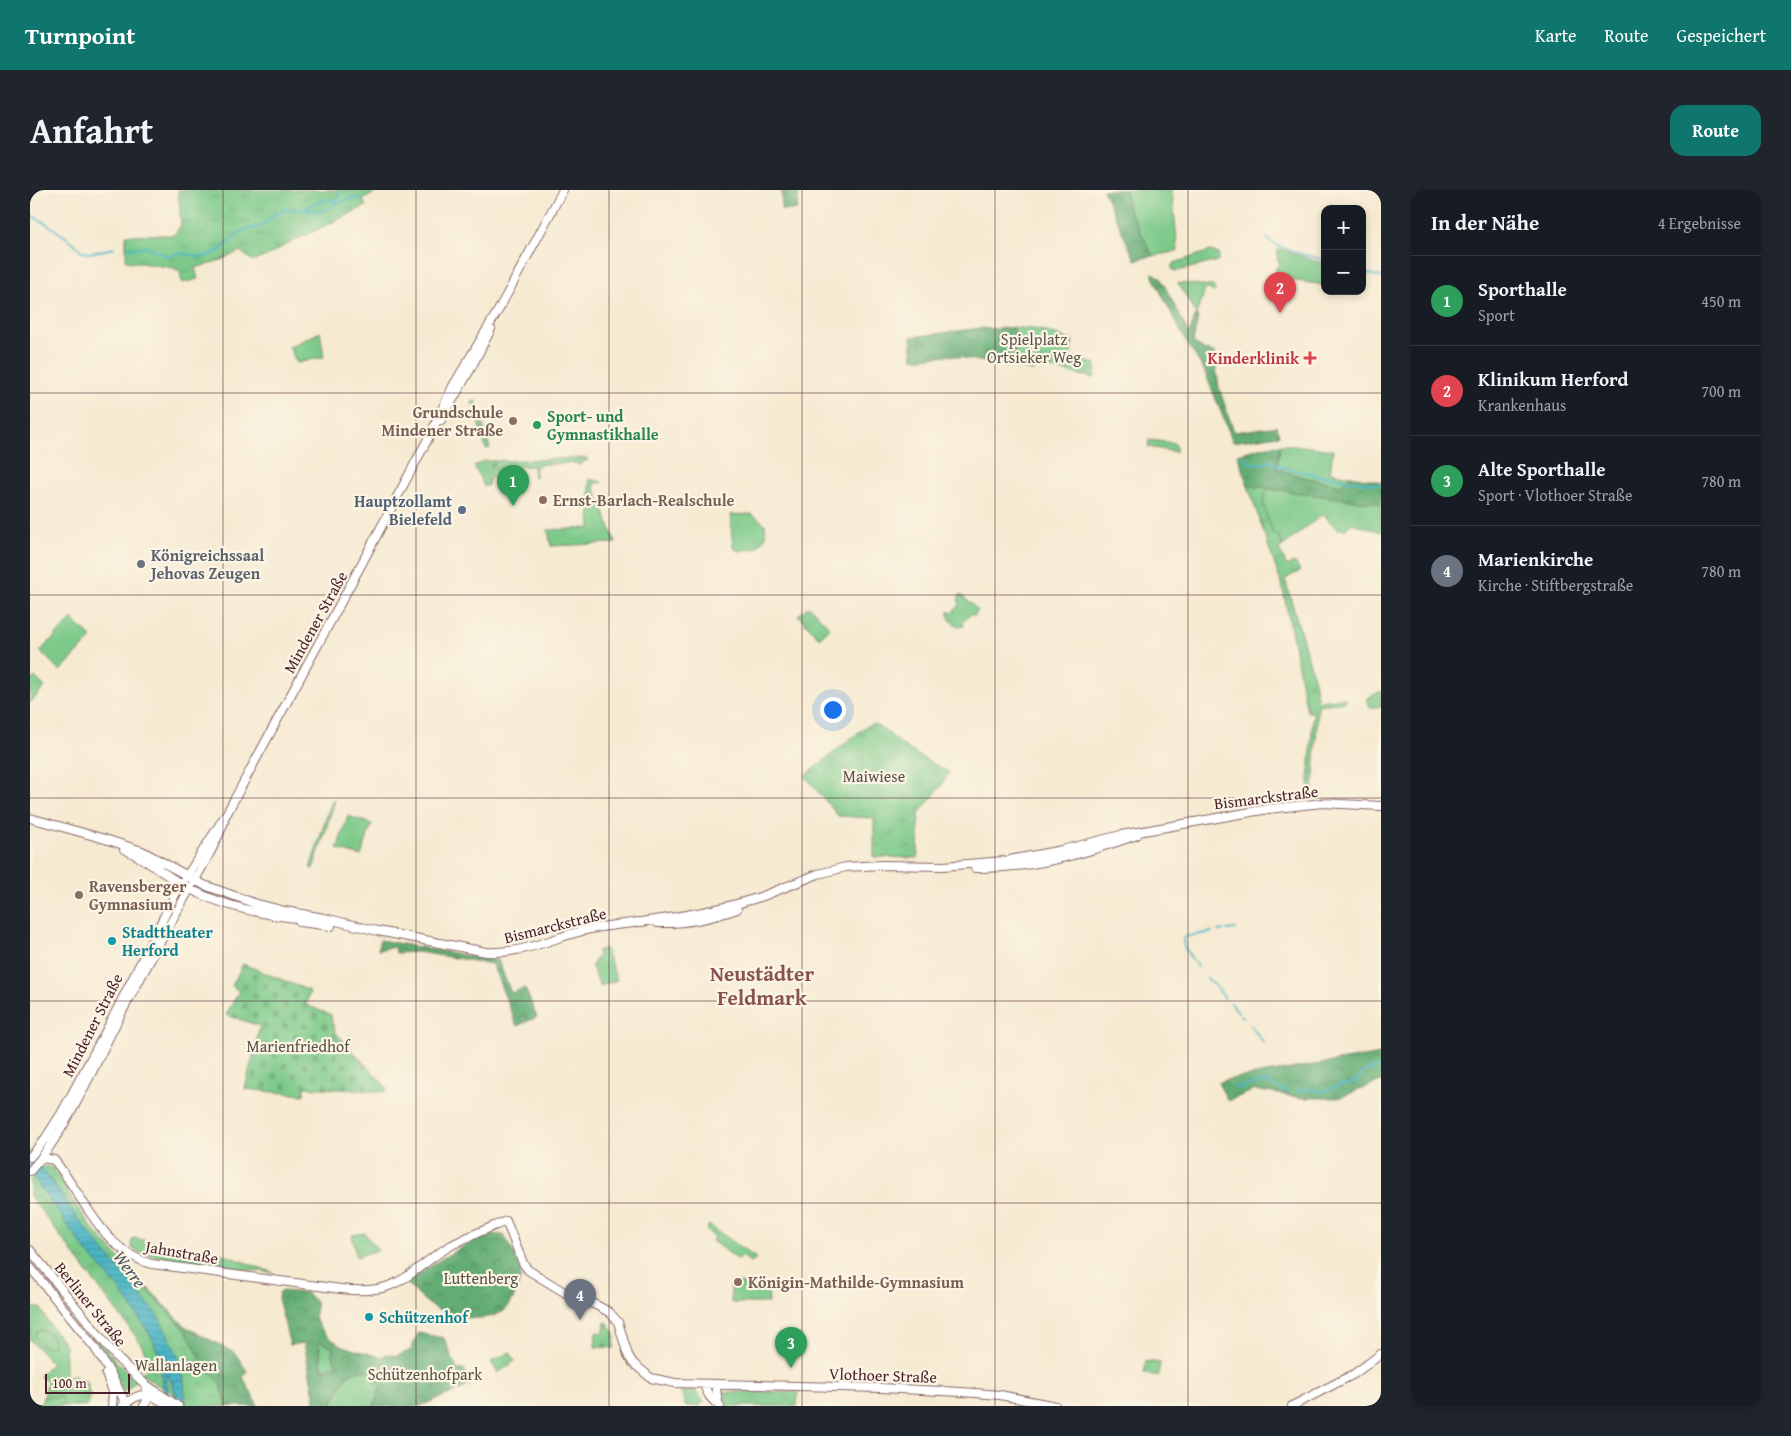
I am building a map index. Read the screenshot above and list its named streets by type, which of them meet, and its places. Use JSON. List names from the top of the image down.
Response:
{
  "streets": {
    "main road": [
      "Mindener Straße",
      "Bismarckstraße",
      "Jahnstraße",
      "Berliner Straße",
      "Vlothoer Straße"
    ]
  },
  "crossings": [
    ["Mindener Straße", "Bismarckstraße"],
    ["Mindener Straße", "Jahnstraße"],
    ["Jahnstraße", "Vlothoer Straße"]
  ],
  "districts": ["Neustädter Feldmark"],
  "water": ["Werre"],
  "parks": [
    "Spielplatz Ortsieker Weg",
    "Maiwiese",
    "Marienfriedhof",
    "Luttenberg",
    "Wallanlagen",
    "Schützenhofpark"
  ],
  "places": {
    "health": ["Kinderklinik"],
    "other": [
      "Grundschule Mindener Straße",
      "Sport- und Gymnastikhalle",
      "Ernst-Barlach-Realschule",
      "Hauptzollamt Bielefeld",
      "Königreichssaal Jehovas Zeugen",
      "Ravensberger Gymnasium",
      "Stadttheater Herford",
      "Königin-Mathilde-Gymnasium",
      "Schützenhof"
    ]
  },
  "scale_bar": "100 m",
  "page": {
    "header": "Turnpoint",
    "nav": ["Karte", "Route", "Gespeichert"],
    "title": "Anfahrt",
    "buttons": "Route",
    "heading": ["In der Nähe", "4 Ergebnisse"],
    "map_buttons": ["+", "−"],
    "list": [
      {
        "mark": "1",
        "name": "Sporthalle",
        "note": "Sport",
        "value": "450 m"
      },
      {
        "mark": "2",
        "name": "Klinikum Herford",
        "note": "Krankenhaus",
        "value": "700 m"
      },
      {
        "mark": "3",
        "name": "Alte Sporthalle",
        "note": "Sport · Vlothoer Straße",
        "value": "780 m"
      },
      {
        "mark": "4",
        "name": "Marienkirche",
        "note": "Kirche · Stiftbergstraße",
        "value": "780 m"
      }
    ],
    "pins": [
      "2",
      "1",
      "4",
      "3"
    ],
    "scale": "100 m"
  }
}
